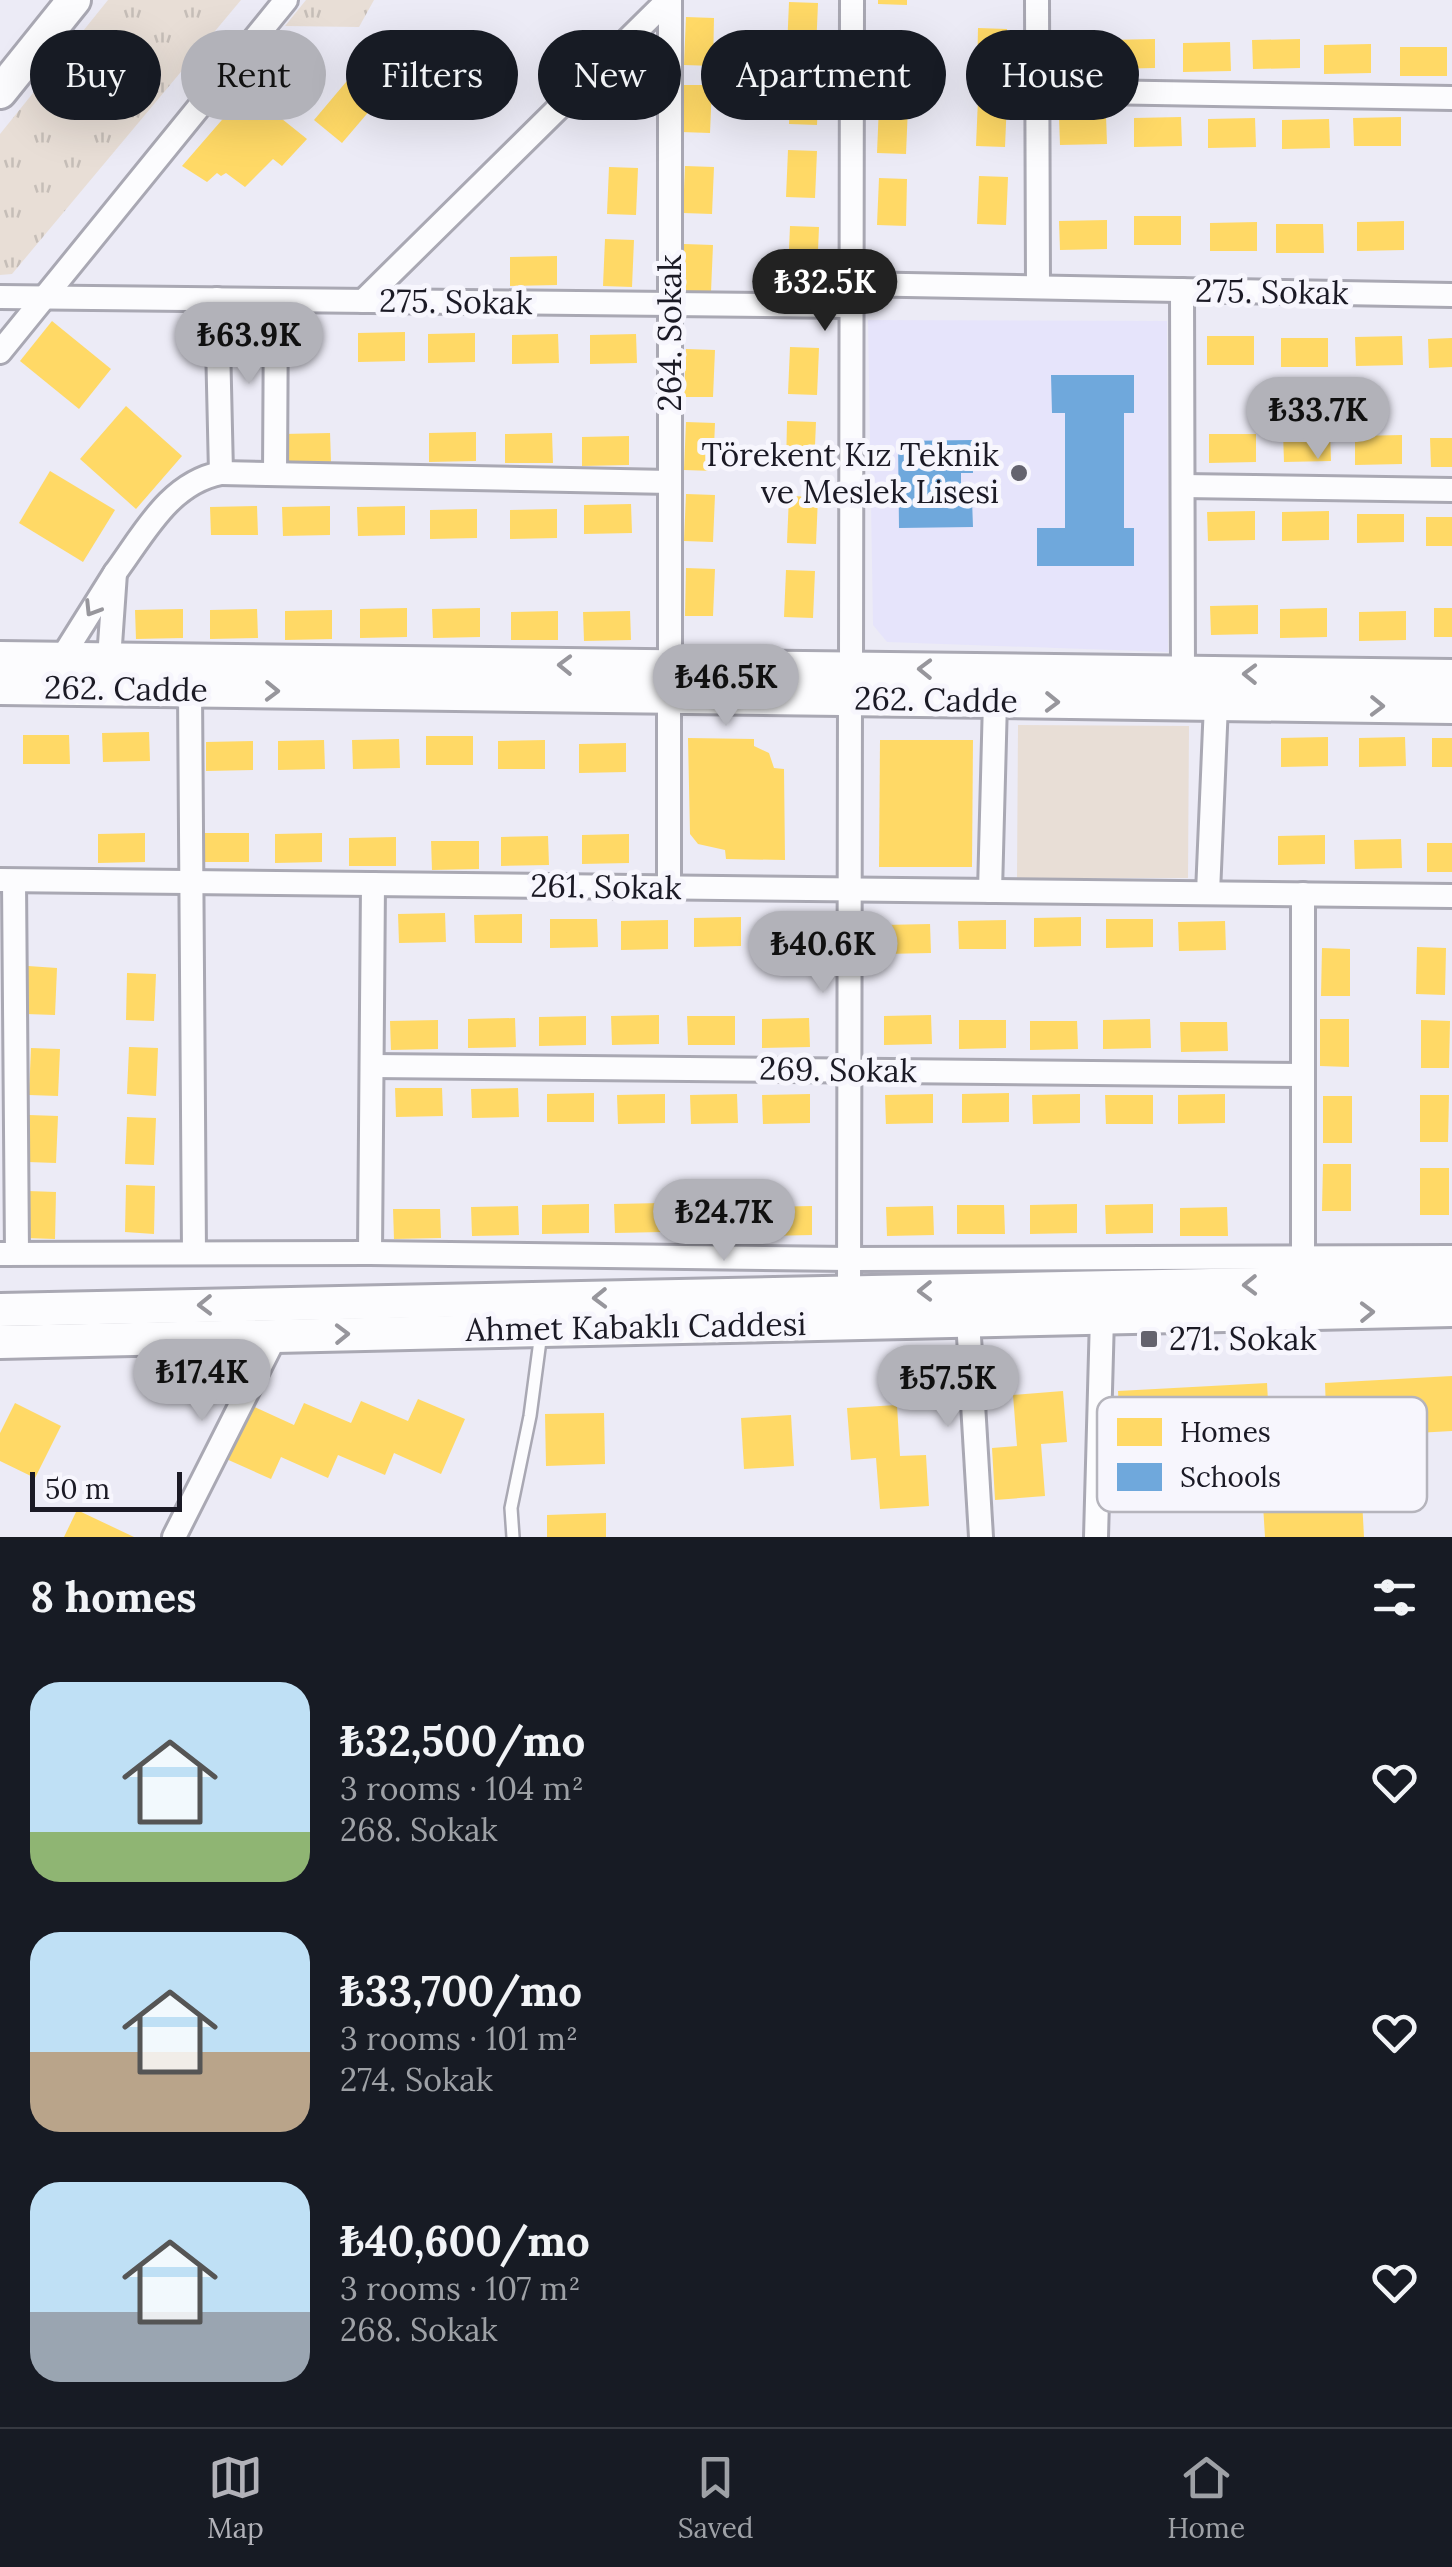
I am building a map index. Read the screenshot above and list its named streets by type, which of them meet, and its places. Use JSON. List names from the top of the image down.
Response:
{
  "streets": {
    "main road": ["262. Cadde", "Ahmet Kabaklı Caddesi"],
    "street": [
      "275. Sokak",
      "264. Sokak",
      "261. Sokak",
      "269. Sokak"
    ]
  },
  "crossings": [
    ["275. Sokak", "264. Sokak"],
    ["264. Sokak", "262. Cadde"],
    ["264. Sokak", "261. Sokak"]
  ],
  "places": {
    "other": ["Törekent Kız Teknik ve Meslek Lisesi"],
    "transit": ["271. Sokak"]
  },
  "legend": ["Homes", "Schools"],
  "scale_bar": "50 m",
  "page": {
    "chip": [
      "Buy",
      "Rent",
      "Filters",
      "New",
      "Apartment",
      "House"
    ],
    "price": [
      "₺32.5K",
      "₺63.9K",
      "₺33.7K",
      "₺46.5K",
      "₺40.6K",
      "₺24.7K",
      "₺17.4K",
      "₺57.5K"
    ],
    "scale": "50 m",
    "heading": "8 homes",
    "list": [
      {
        "name": "₺32,500/mo",
        "note": "3 rooms · 104 m² · 268. Sokak"
      },
      {
        "name": "₺33,700/mo",
        "note": "3 rooms · 101 m² · 274. Sokak"
      },
      {
        "name": "₺40,600/mo",
        "note": "3 rooms · 107 m² · 268. Sokak"
      }
    ],
    "tabs": ["Map", "Saved", "Home"]
  }
}
